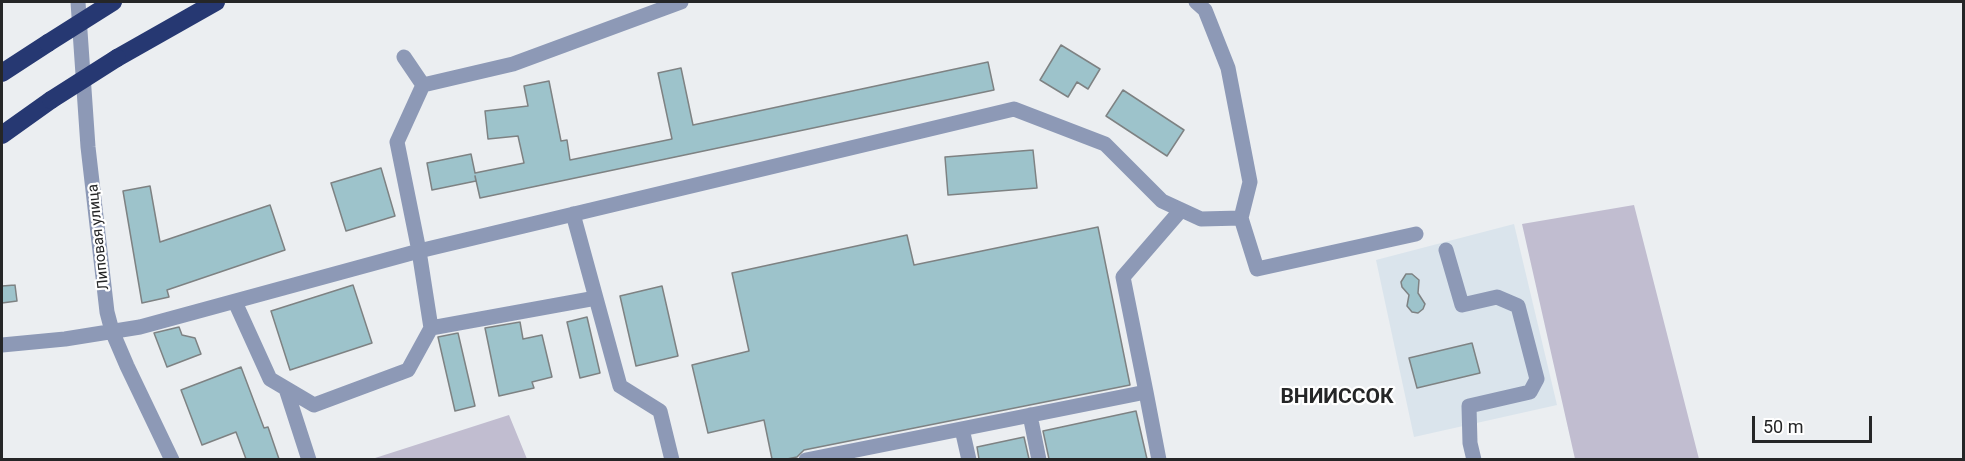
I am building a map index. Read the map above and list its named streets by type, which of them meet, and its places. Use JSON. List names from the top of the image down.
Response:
{
  "streets": {
    "street": ["Липовая улица"]
  },
  "districts": ["ВНИИССОК"],
  "scale_bar": "50 m"
}
